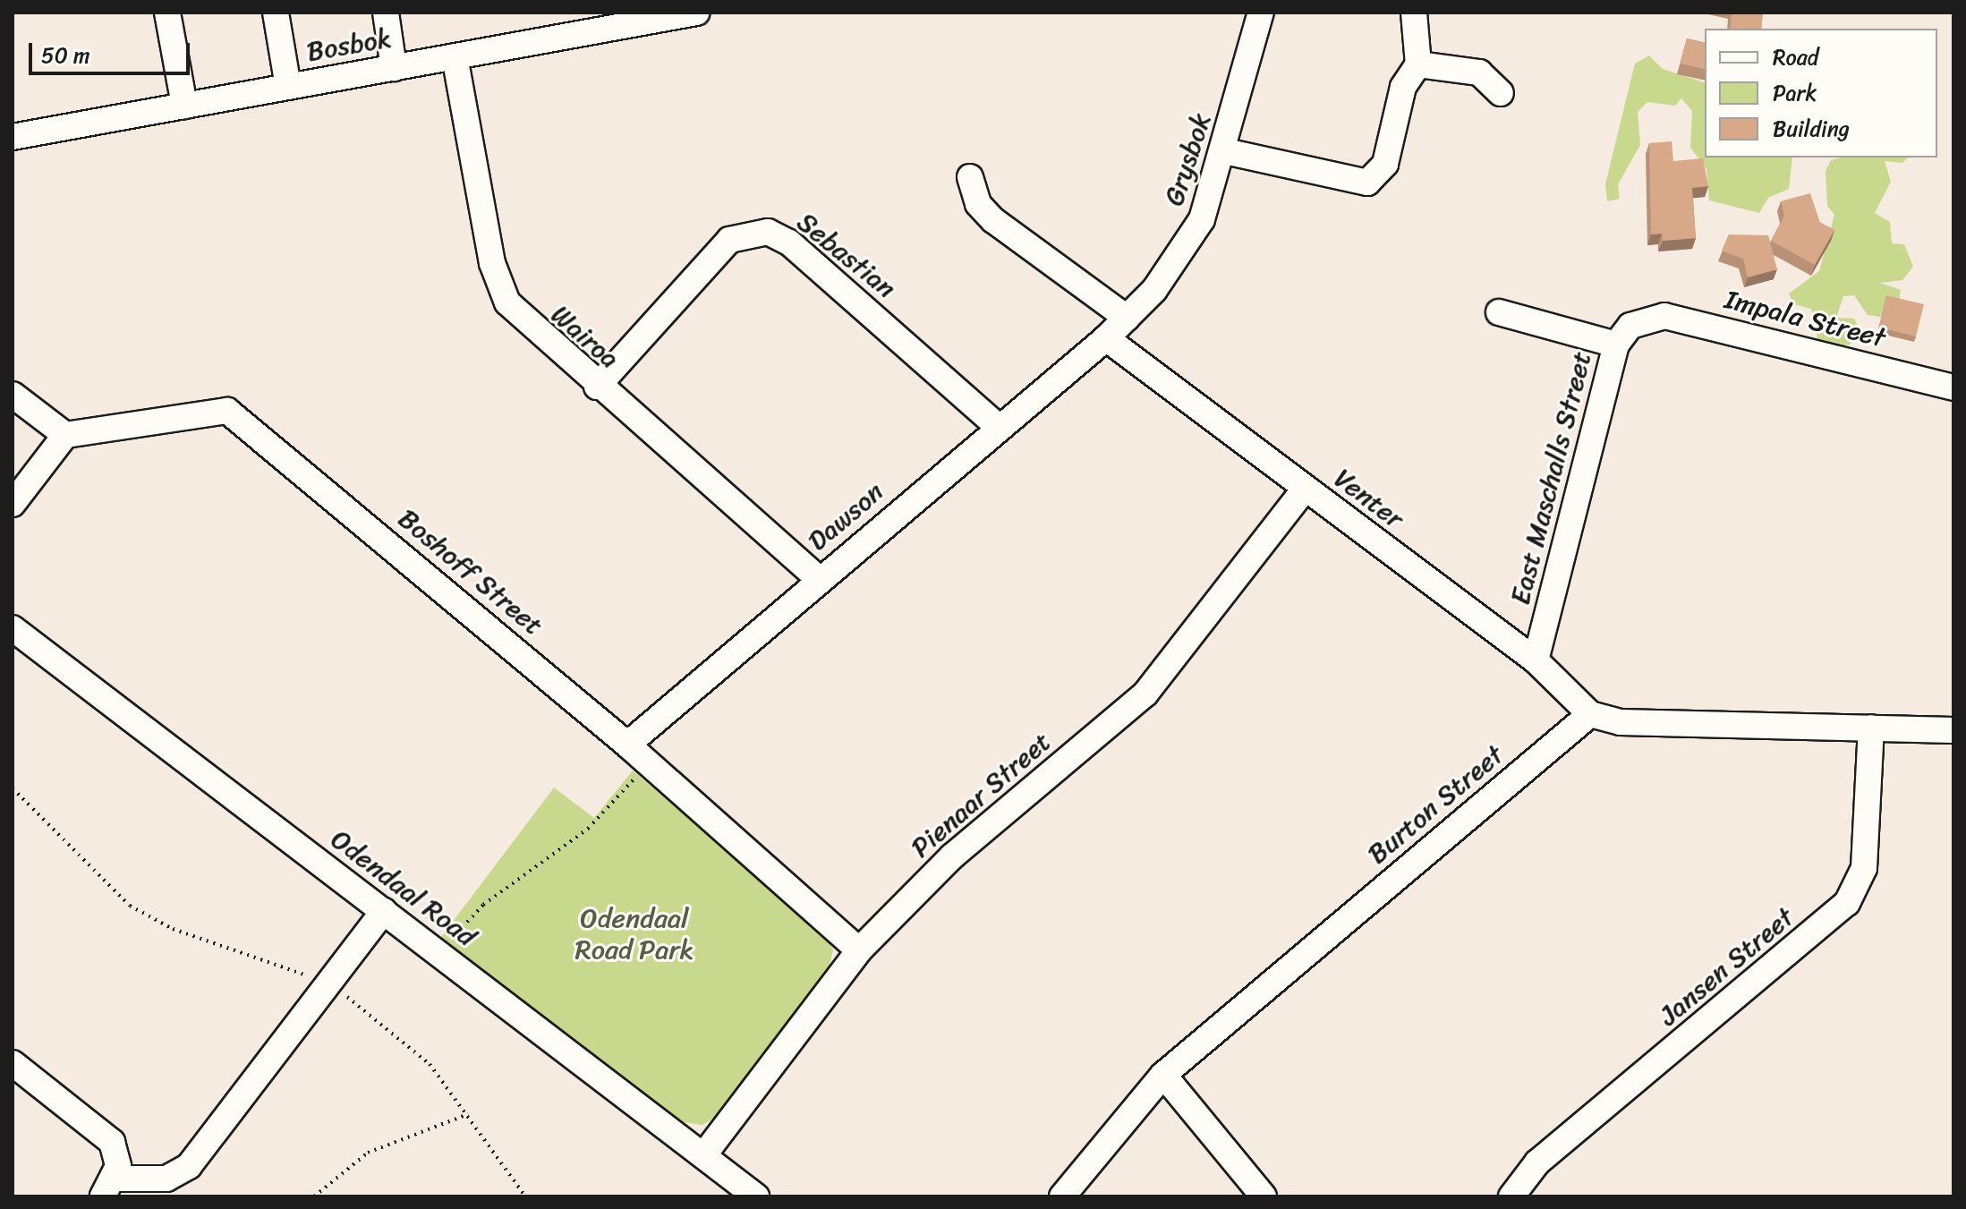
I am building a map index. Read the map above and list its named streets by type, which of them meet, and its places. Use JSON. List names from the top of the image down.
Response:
{
  "streets": {
    "street": [
      "Bosbok",
      "Grysbok",
      "Sebastian",
      "Impala Street",
      "Wairoa",
      "East Maschalls Street",
      "Venter",
      "Dawson",
      "Boshoff Street",
      "Pienaar Street",
      "Burton Street",
      "Odendaal Road",
      "Jansen Street"
    ]
  },
  "crossings": [
    ["Bosbok", "Wairoa"],
    ["Grysbok", "Venter"],
    ["Grysbok", "Dawson"],
    ["Sebastian", "Wairoa"],
    ["Sebastian", "Dawson"],
    ["Impala Street", "East Maschalls Street"],
    ["Wairoa", "Dawson"],
    ["East Maschalls Street", "Venter"],
    ["Venter", "Dawson"],
    ["Venter", "Pienaar Street"],
    ["Venter", "Burton Street"],
    ["Dawson", "Boshoff Street"],
    ["Boshoff Street", "Pienaar Street"],
    ["Pienaar Street", "Odendaal Road"]
  ],
  "parks": ["Odendaal Road Park"],
  "legend": ["Road", "Park", "Building"],
  "scale_bar": "50 m"
}
